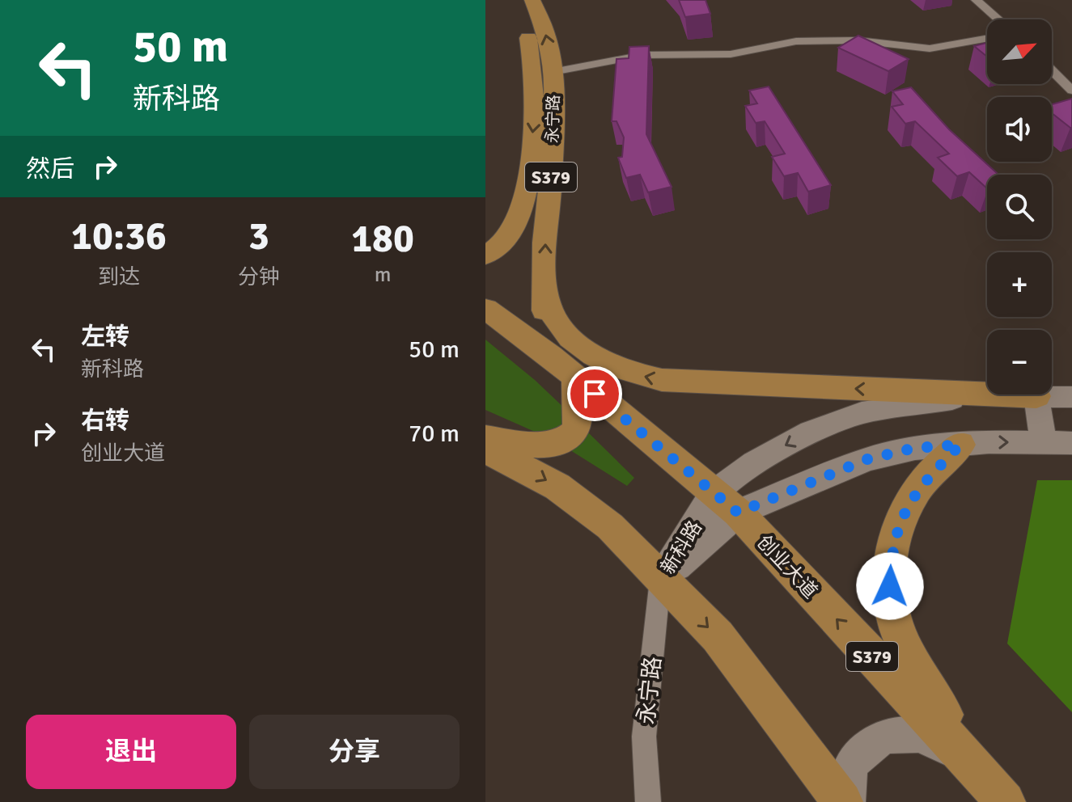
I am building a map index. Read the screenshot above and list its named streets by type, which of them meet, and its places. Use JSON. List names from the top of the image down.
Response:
{
  "streets": {
    "main road": [
      "永宁路",
      "S379",
      "新科路",
      "创业大道"
    ]
  },
  "crossings": [
    ["永宁路", "新科路"],
    ["永宁路", "创业大道"],
    ["新科路", "创业大道"]
  ],
  "north": "top right",
  "page": {
    "turn": ["50 m", "新科路"],
    "map_buttons": ["+", "−"],
    "then": "然后",
    "eta": [
      "10:36",
      "到达",
      "3",
      "分钟",
      "180",
      "m"
    ],
    "list": [
      {
        "name": "左转",
        "note": "新科路",
        "value": "50 m"
      },
      {
        "name": "右转",
        "note": "创业大道",
        "value": "70 m"
      }
    ],
    "buttons": ["退出", "分享"]
  }
}
